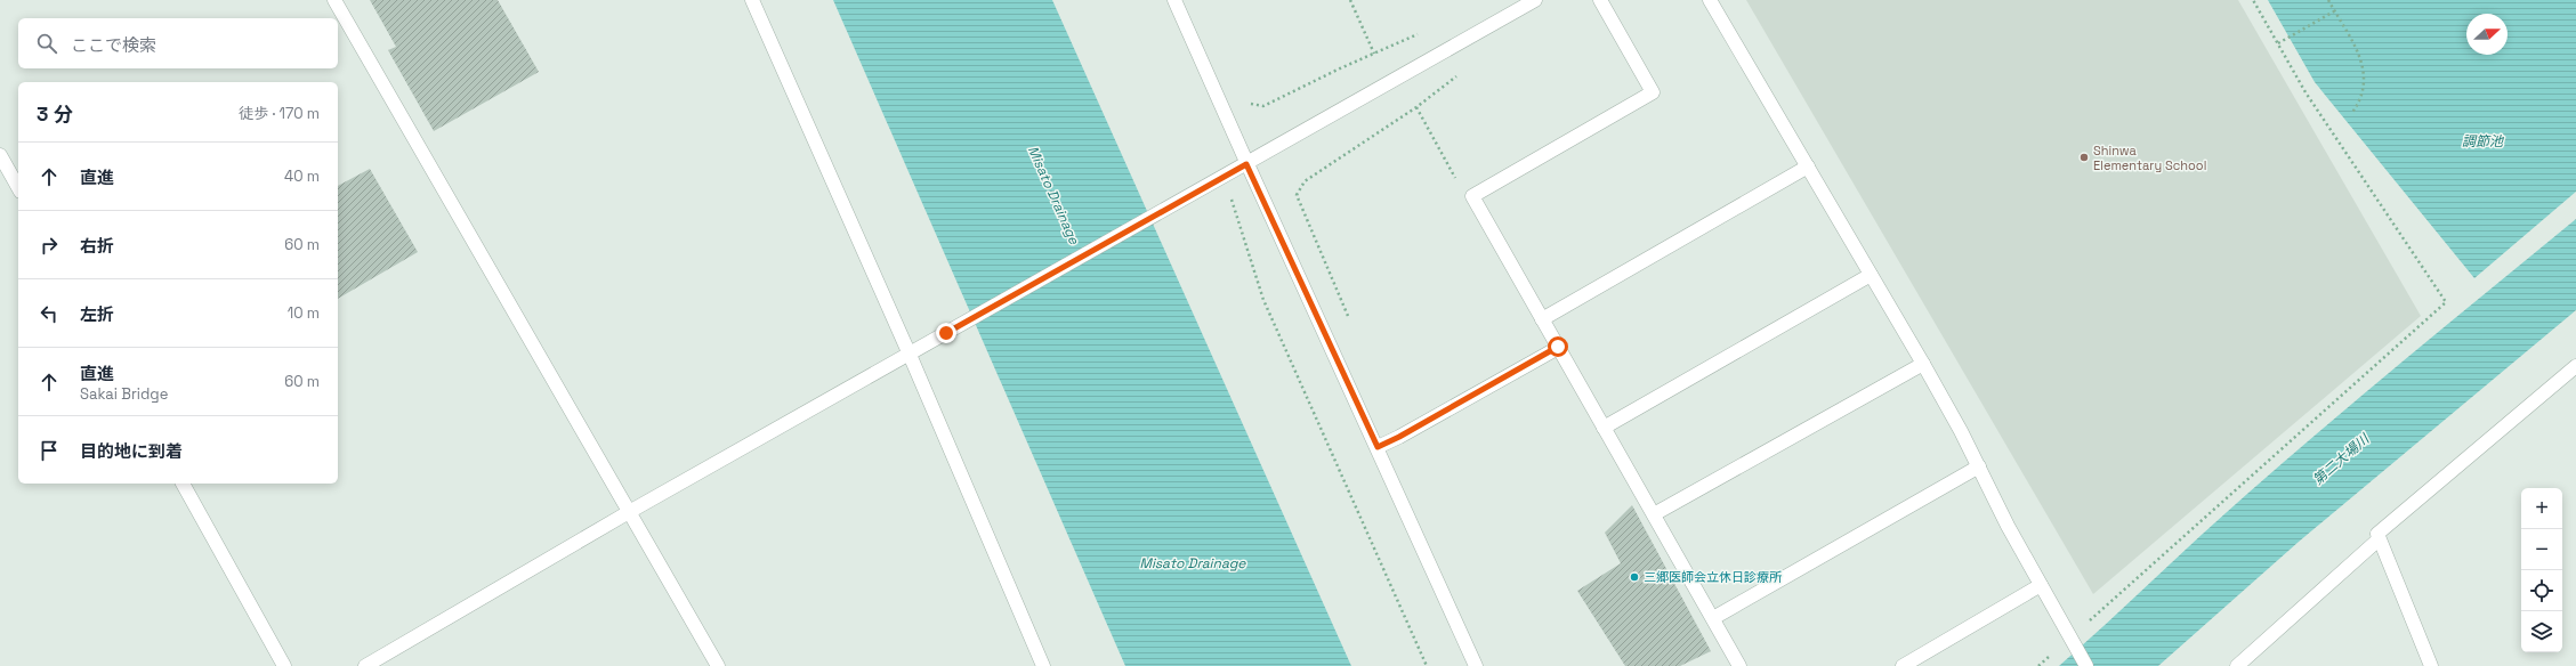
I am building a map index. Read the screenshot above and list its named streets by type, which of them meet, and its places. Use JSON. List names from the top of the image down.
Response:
{
  "water": ["調節池", "Misato Drainage", "第二大場川"],
  "places": ["Shinwa Elementary School", "三郷医師会立休日診療所"],
  "north": "right",
  "page": {
    "search": "ここで検索",
    "heading": ["3 分", "徒歩 · 170 m"],
    "list": [
      ["直進", "40 m"],
      ["右折", "60 m"],
      ["左折", "10 m"],
      ["直進", "Sakai Bridge", "60 m"],
      "目的地に到着"
    ],
    "map_buttons": ["+", "−"]
  }
}
